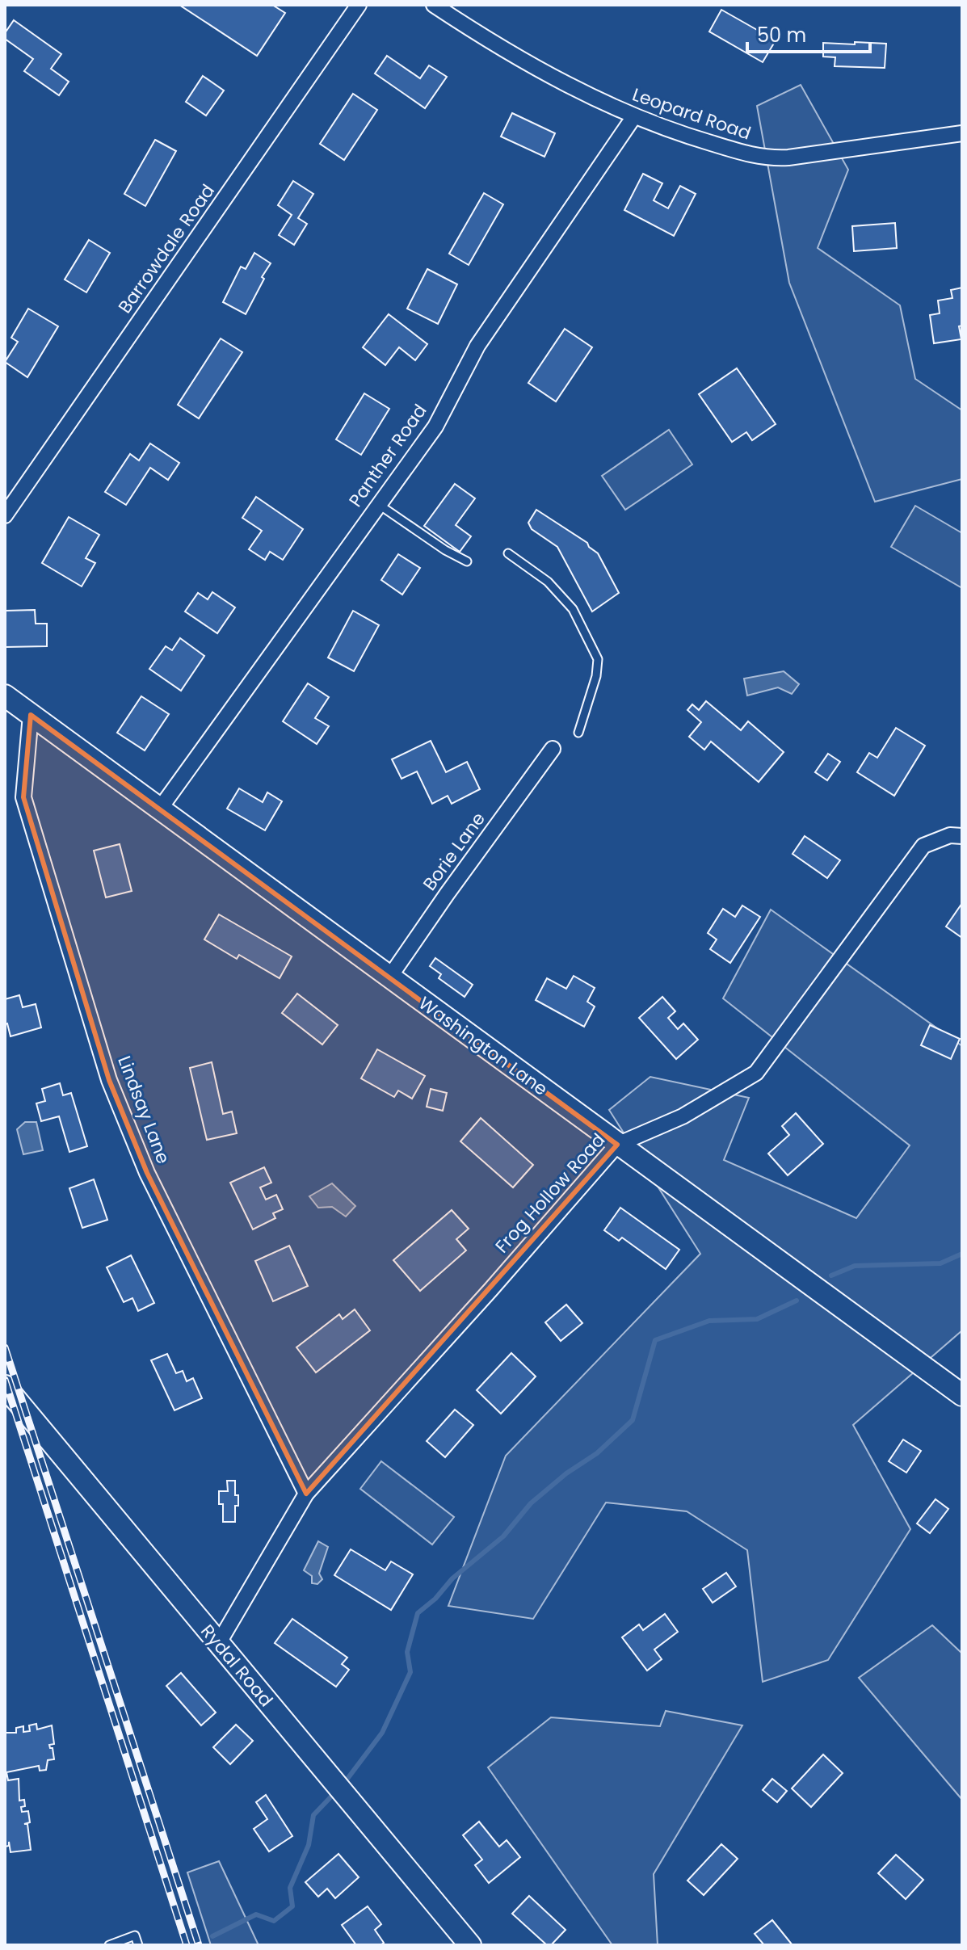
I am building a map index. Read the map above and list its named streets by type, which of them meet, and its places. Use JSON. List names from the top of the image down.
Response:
{
  "streets": {
    "main road": ["Washington Lane", "Rydal Road"],
    "street": [
      "Leopard Road",
      "Barrowdale Road",
      "Panther Road",
      "Borie Lane",
      "Lindsay Lane",
      "Frog Hollow Road"
    ]
  },
  "crossings": [
    ["Leopard Road", "Panther Road"],
    ["Panther Road", "Washington Lane"],
    ["Borie Lane", "Washington Lane"],
    ["Washington Lane", "Lindsay Lane"],
    ["Washington Lane", "Frog Hollow Road"],
    ["Lindsay Lane", "Frog Hollow Road"],
    ["Frog Hollow Road", "Rydal Road"]
  ],
  "scale_bar": "50 m"
}
